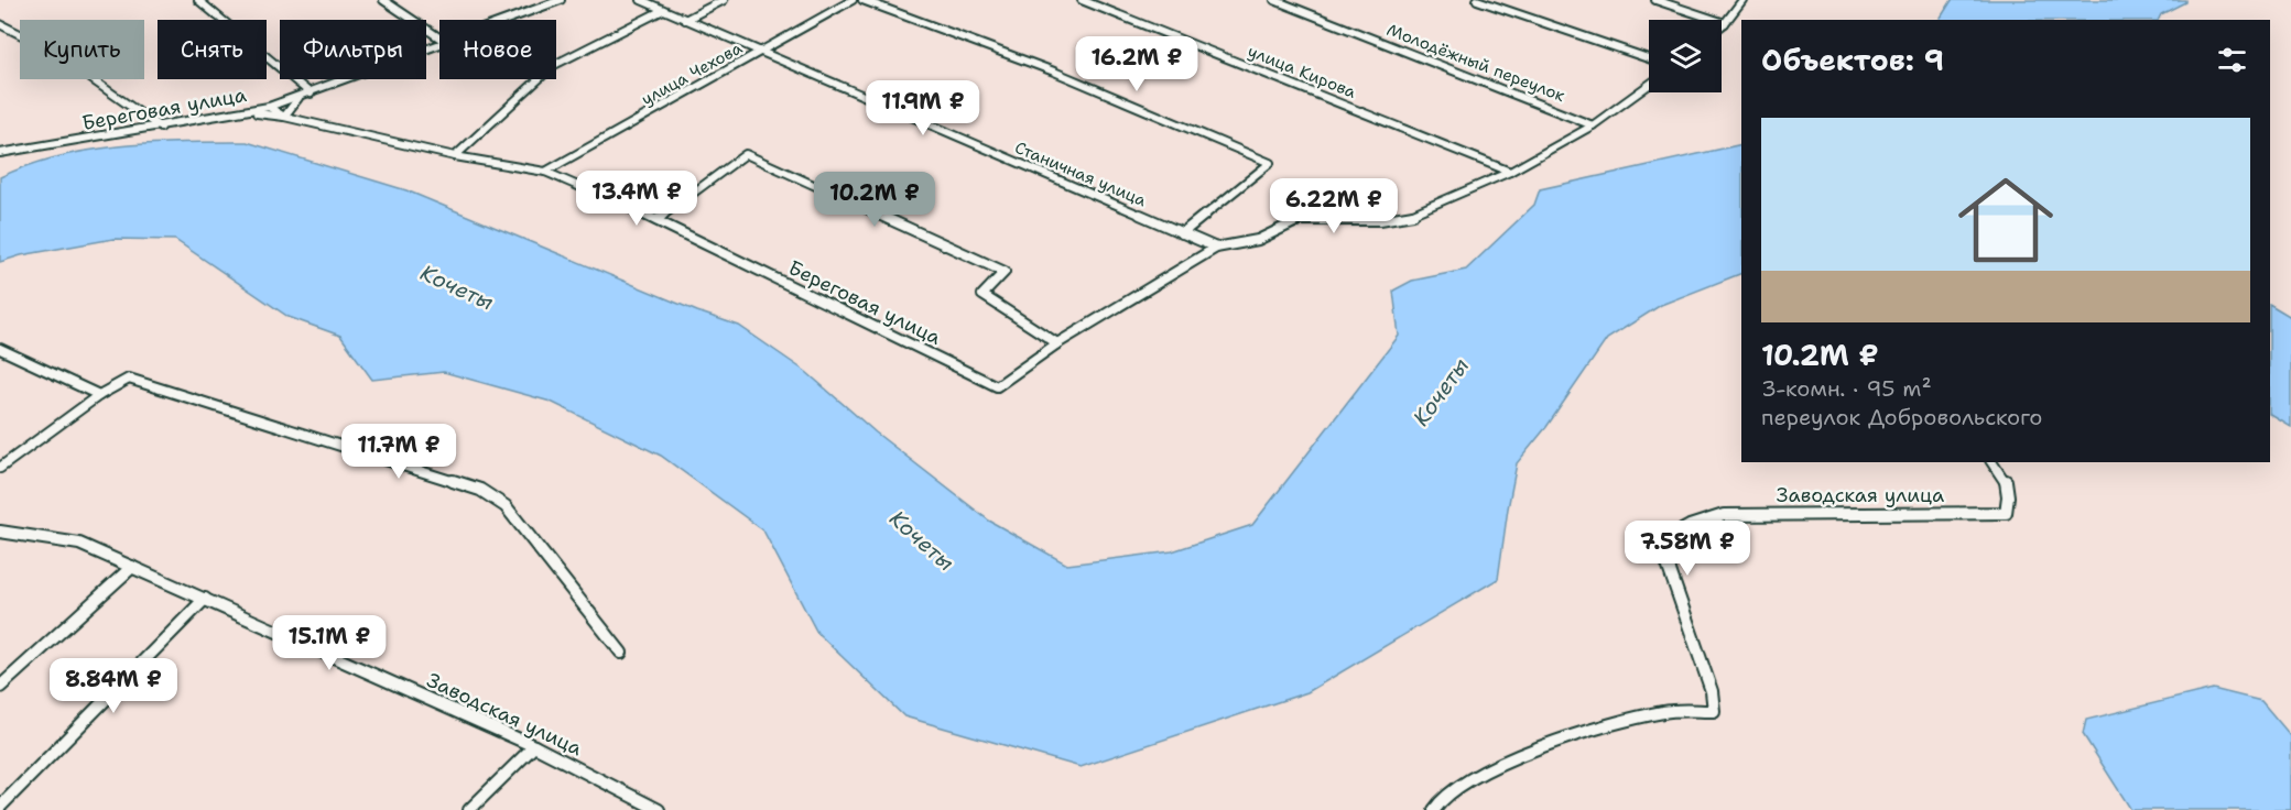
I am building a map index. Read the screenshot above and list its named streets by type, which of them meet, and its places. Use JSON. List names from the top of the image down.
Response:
{
  "streets": {
    "street": [
      "Молодёжный переулок",
      "улица Кирова",
      "улица Чехова",
      "Береговая улица",
      "Станичная улица",
      "Заводская улица"
    ]
  },
  "crossings": [
    ["Молодёжный переулок", "Береговая улица"],
    ["улица Кирова", "Береговая улица"],
    ["улица Чехова", "Береговая улица"],
    ["улица Чехова", "Станичная улица"],
    ["Береговая улица", "Станичная улица"]
  ],
  "water": ["Кочеты"],
  "page": {
    "chip": [
      "Купить",
      "Снять",
      "Фильтры",
      "Новое"
    ],
    "heading": "Объектов: 9",
    "price": [
      "16.2M ₽",
      "11.9M ₽",
      "13.4M ₽",
      "10.2M ₽",
      "6.22M ₽",
      "11.7M ₽",
      "7.58M ₽",
      "15.1M ₽",
      "8.84M ₽"
    ],
    "list": [
      {
        "name": "10.2M ₽",
        "note": "3-комн. · 95 m² · переулок Добровольского"
      }
    ]
  }
}
